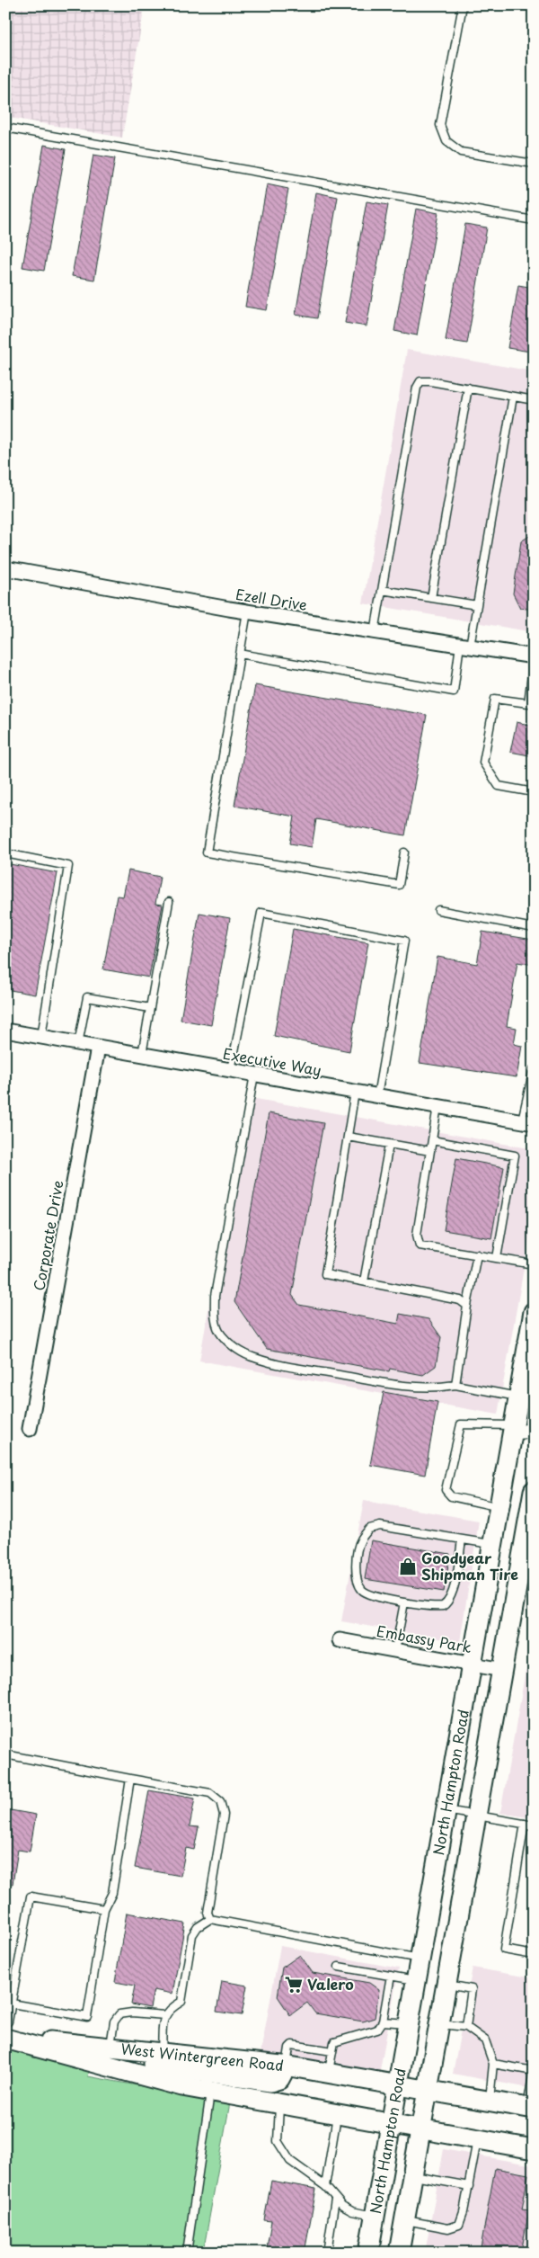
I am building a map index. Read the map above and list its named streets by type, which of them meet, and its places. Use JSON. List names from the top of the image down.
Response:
{
  "streets": {
    "main road": ["North Hampton Road", "West Wintergreen Road"],
    "street": [
      "Ezell Drive",
      "Executive Way",
      "Corporate Drive",
      "Embassy Park"
    ]
  },
  "crossings": [
    ["Executive Way", "Corporate Drive"],
    ["Embassy Park", "North Hampton Road"],
    ["North Hampton Road", "West Wintergreen Road"]
  ],
  "places": {
    "shop": ["Goodyear Shipman Tire"],
    "supermarket": ["Valero"]
  }
}
